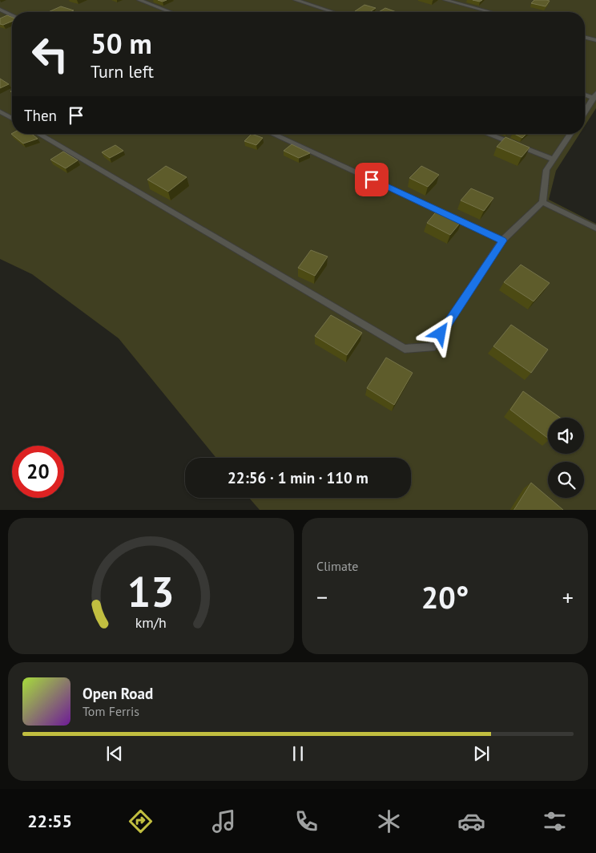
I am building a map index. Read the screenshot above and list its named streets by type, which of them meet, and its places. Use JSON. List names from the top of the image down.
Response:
{
  "page": {
    "turn": ["50 m", "Turn left"],
    "then": "Then",
    "limit": "20",
    "trip": "22:56 · 1 min · 110 m",
    "tile": "Climate",
    "heat": ["−", "20°", "+"],
    "song": ["Open Road", "Tom Ferris"],
    "tabs": "22:55",
    "gauge": ["13", "km/h"]
  }
}
